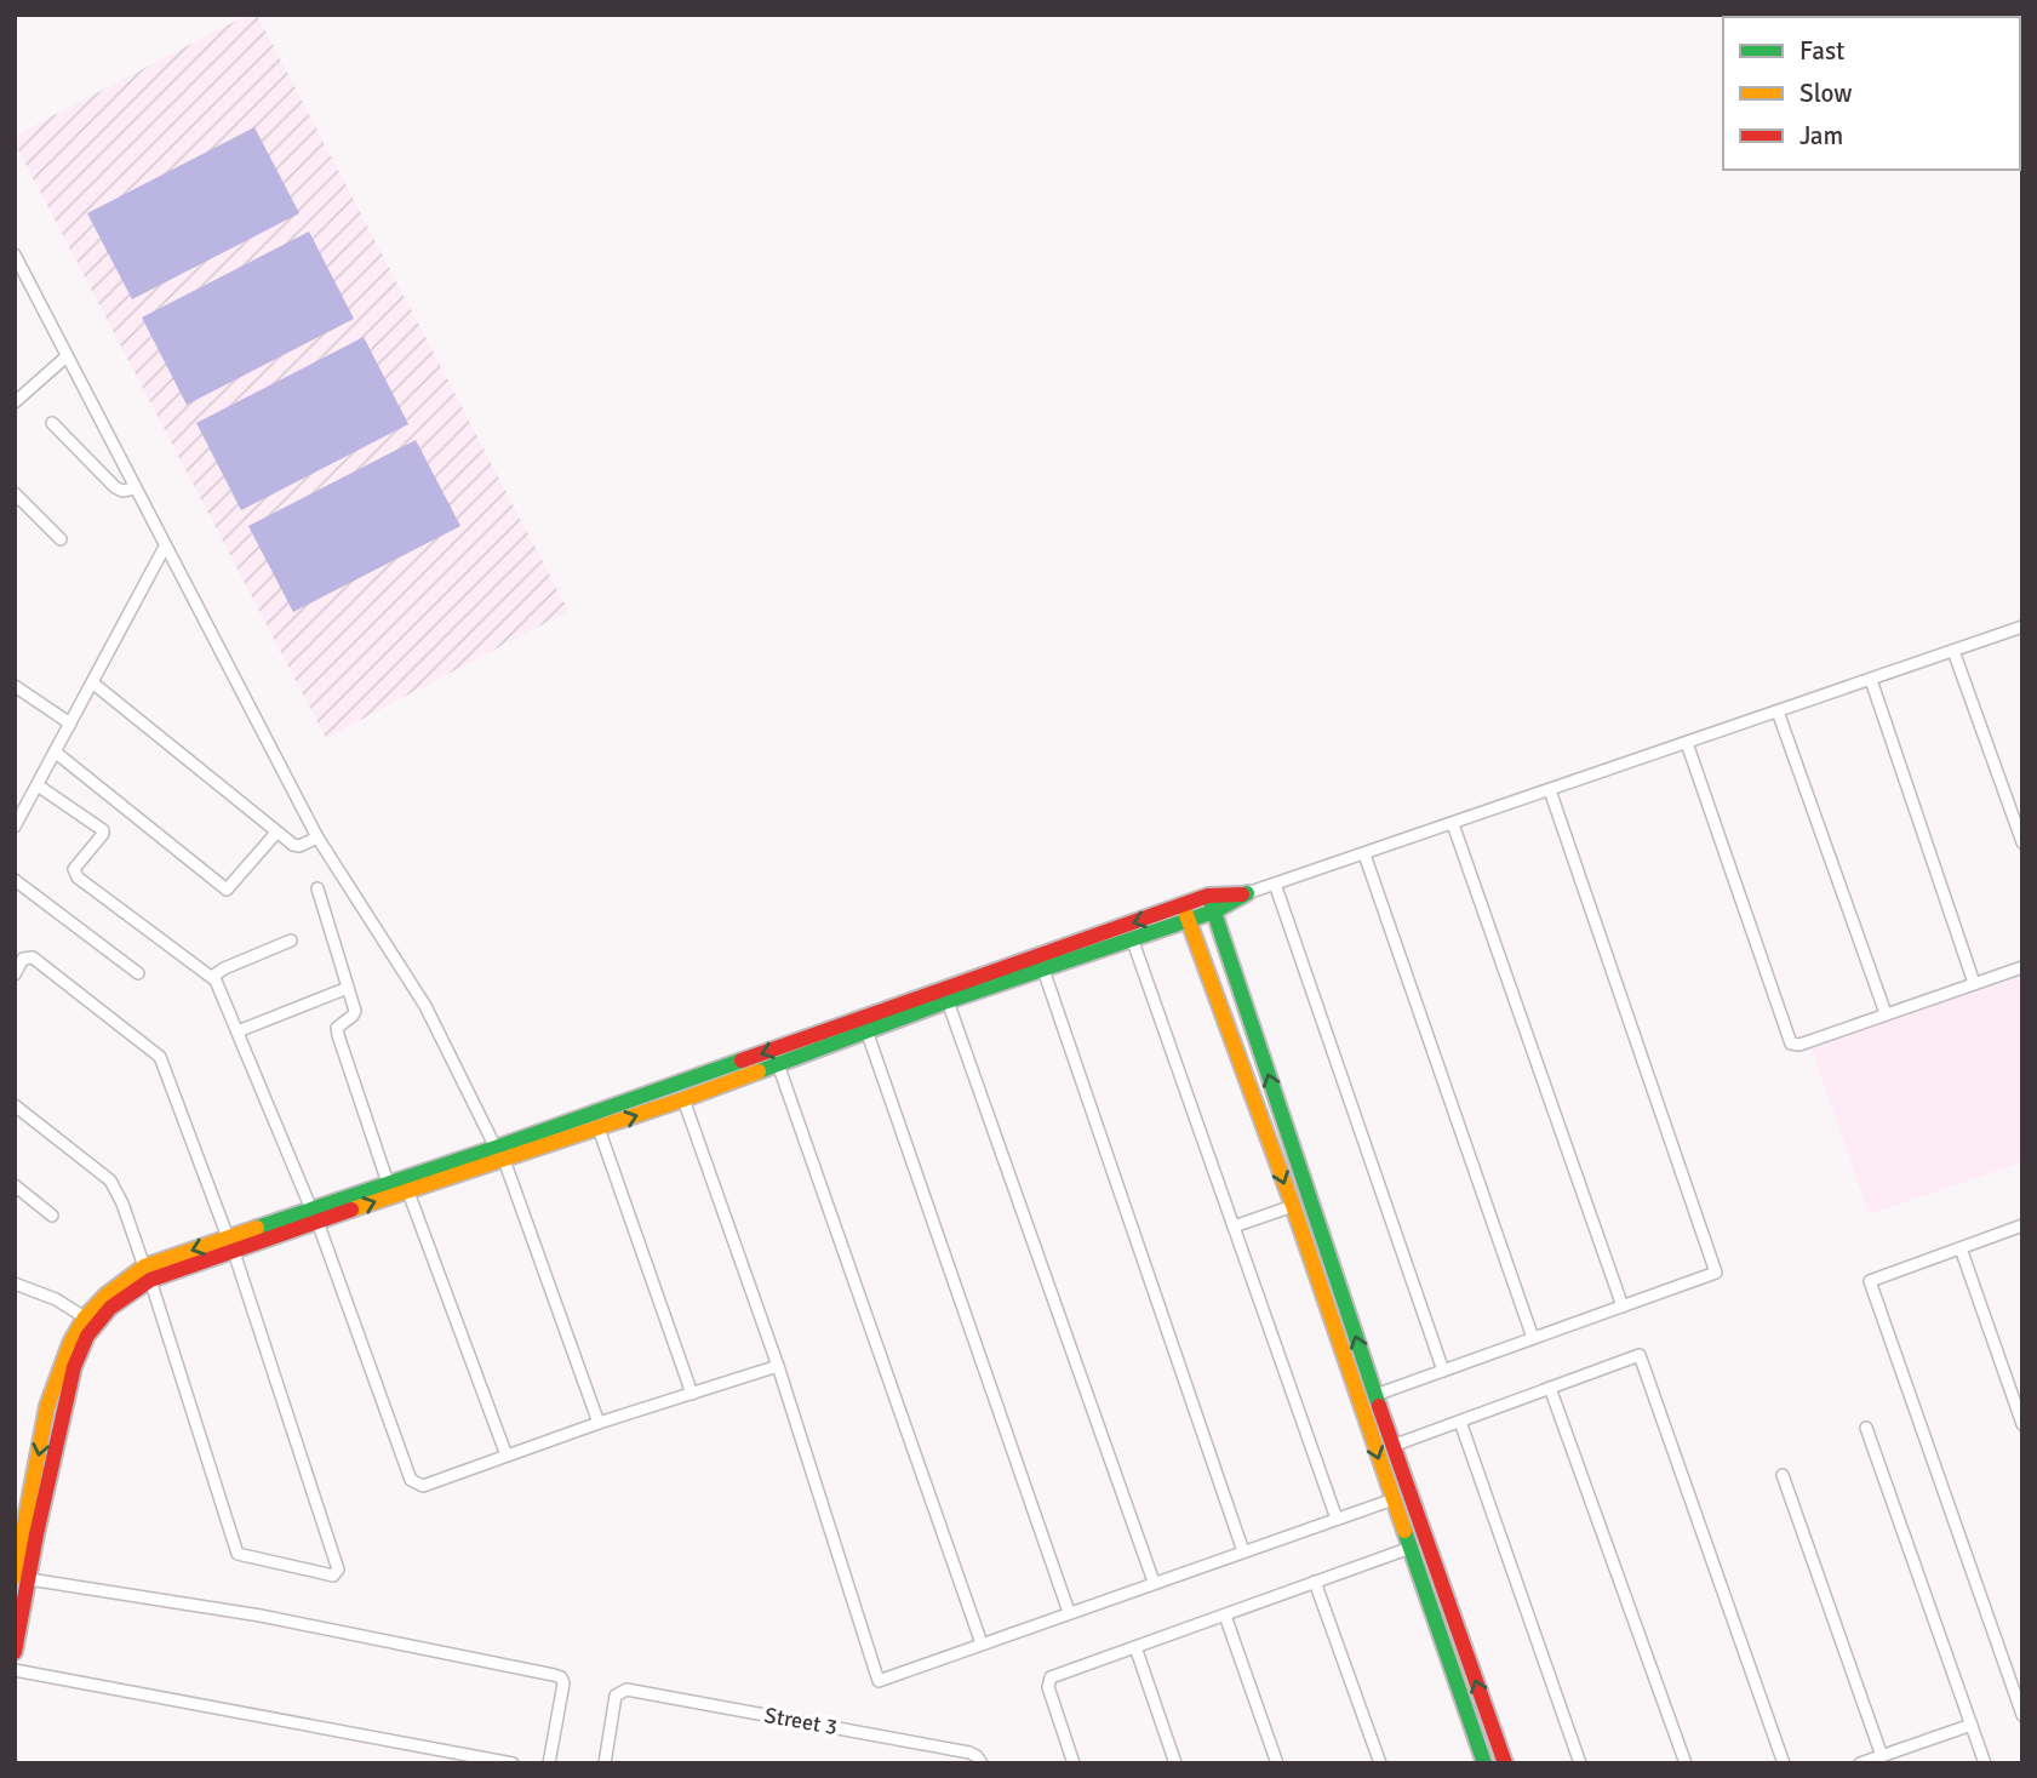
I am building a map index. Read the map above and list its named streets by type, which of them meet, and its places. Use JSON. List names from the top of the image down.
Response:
{
  "legend": ["Fast", "Slow", "Jam"]
}
